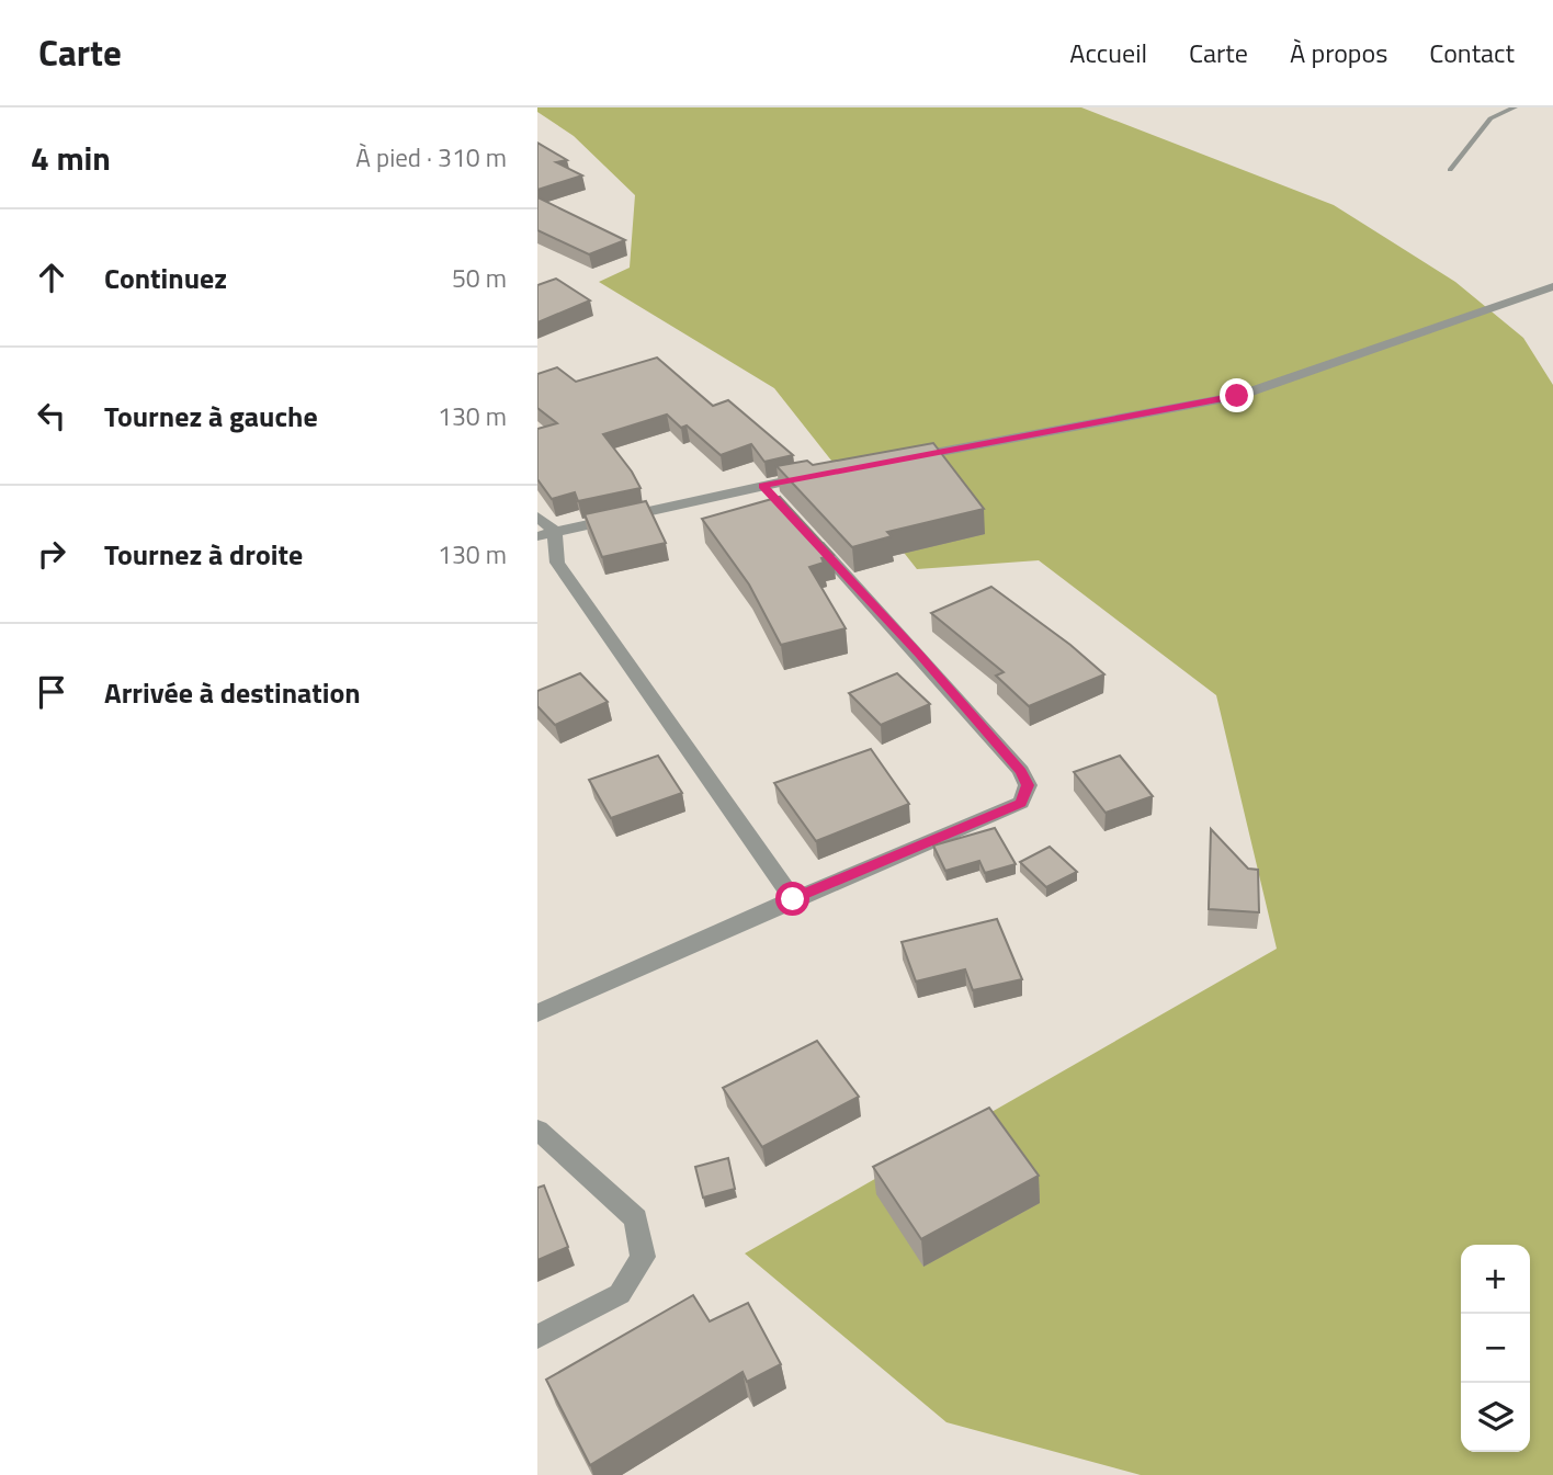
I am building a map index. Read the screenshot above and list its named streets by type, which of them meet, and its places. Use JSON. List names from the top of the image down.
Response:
{
  "page": {
    "header": "Carte",
    "nav": [
      "Accueil",
      "Carte",
      "À propos",
      "Contact"
    ],
    "heading": ["4 min", "À pied · 310 m"],
    "list": [
      ["Continuez", "50 m"],
      ["Tournez à gauche", "130 m"],
      ["Tournez à droite", "130 m"],
      "Arrivée à destination"
    ],
    "map_buttons": ["+", "−"]
  }
}
